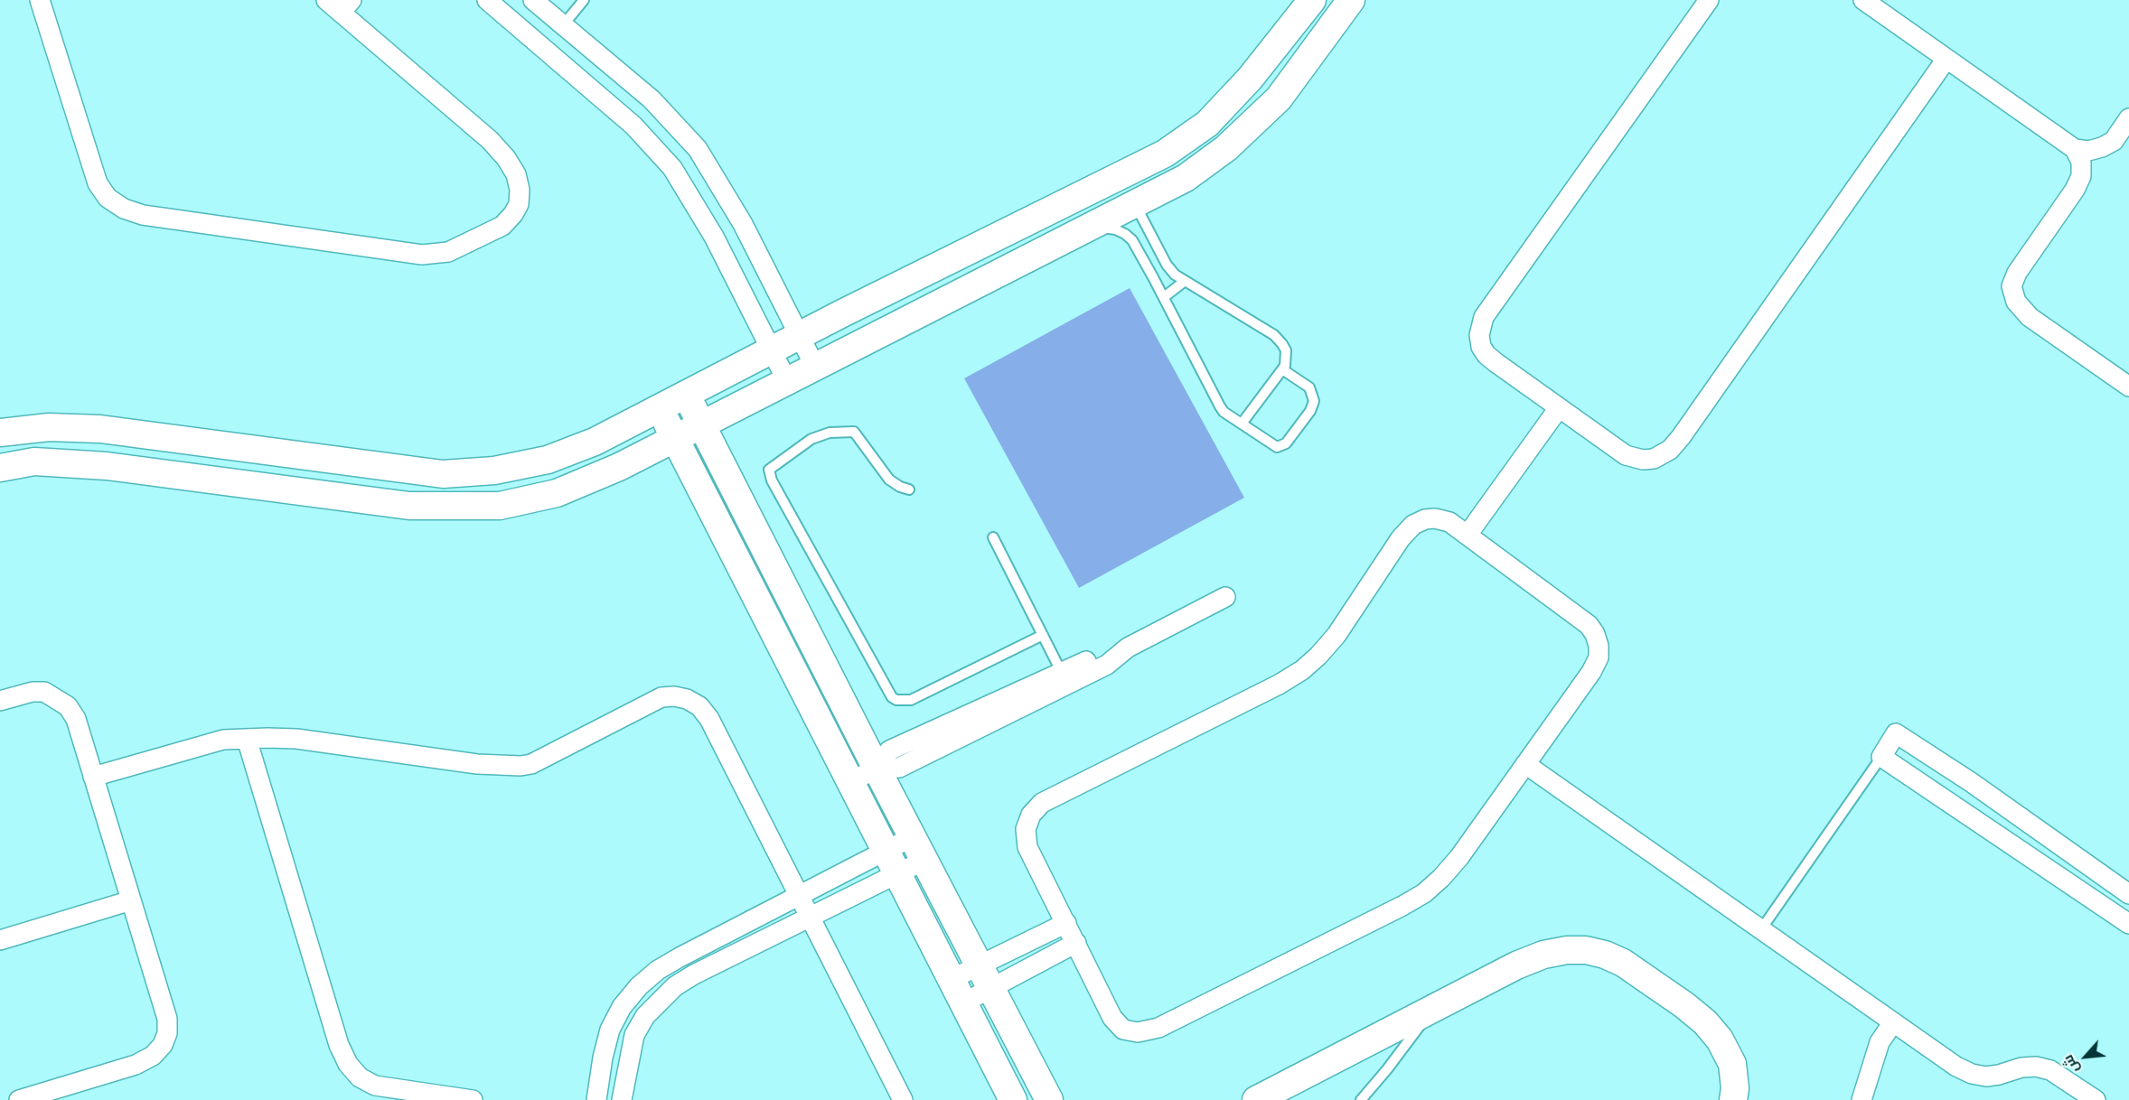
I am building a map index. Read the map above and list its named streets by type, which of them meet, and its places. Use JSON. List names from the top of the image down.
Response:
{
  "north": "bottom left"
}
